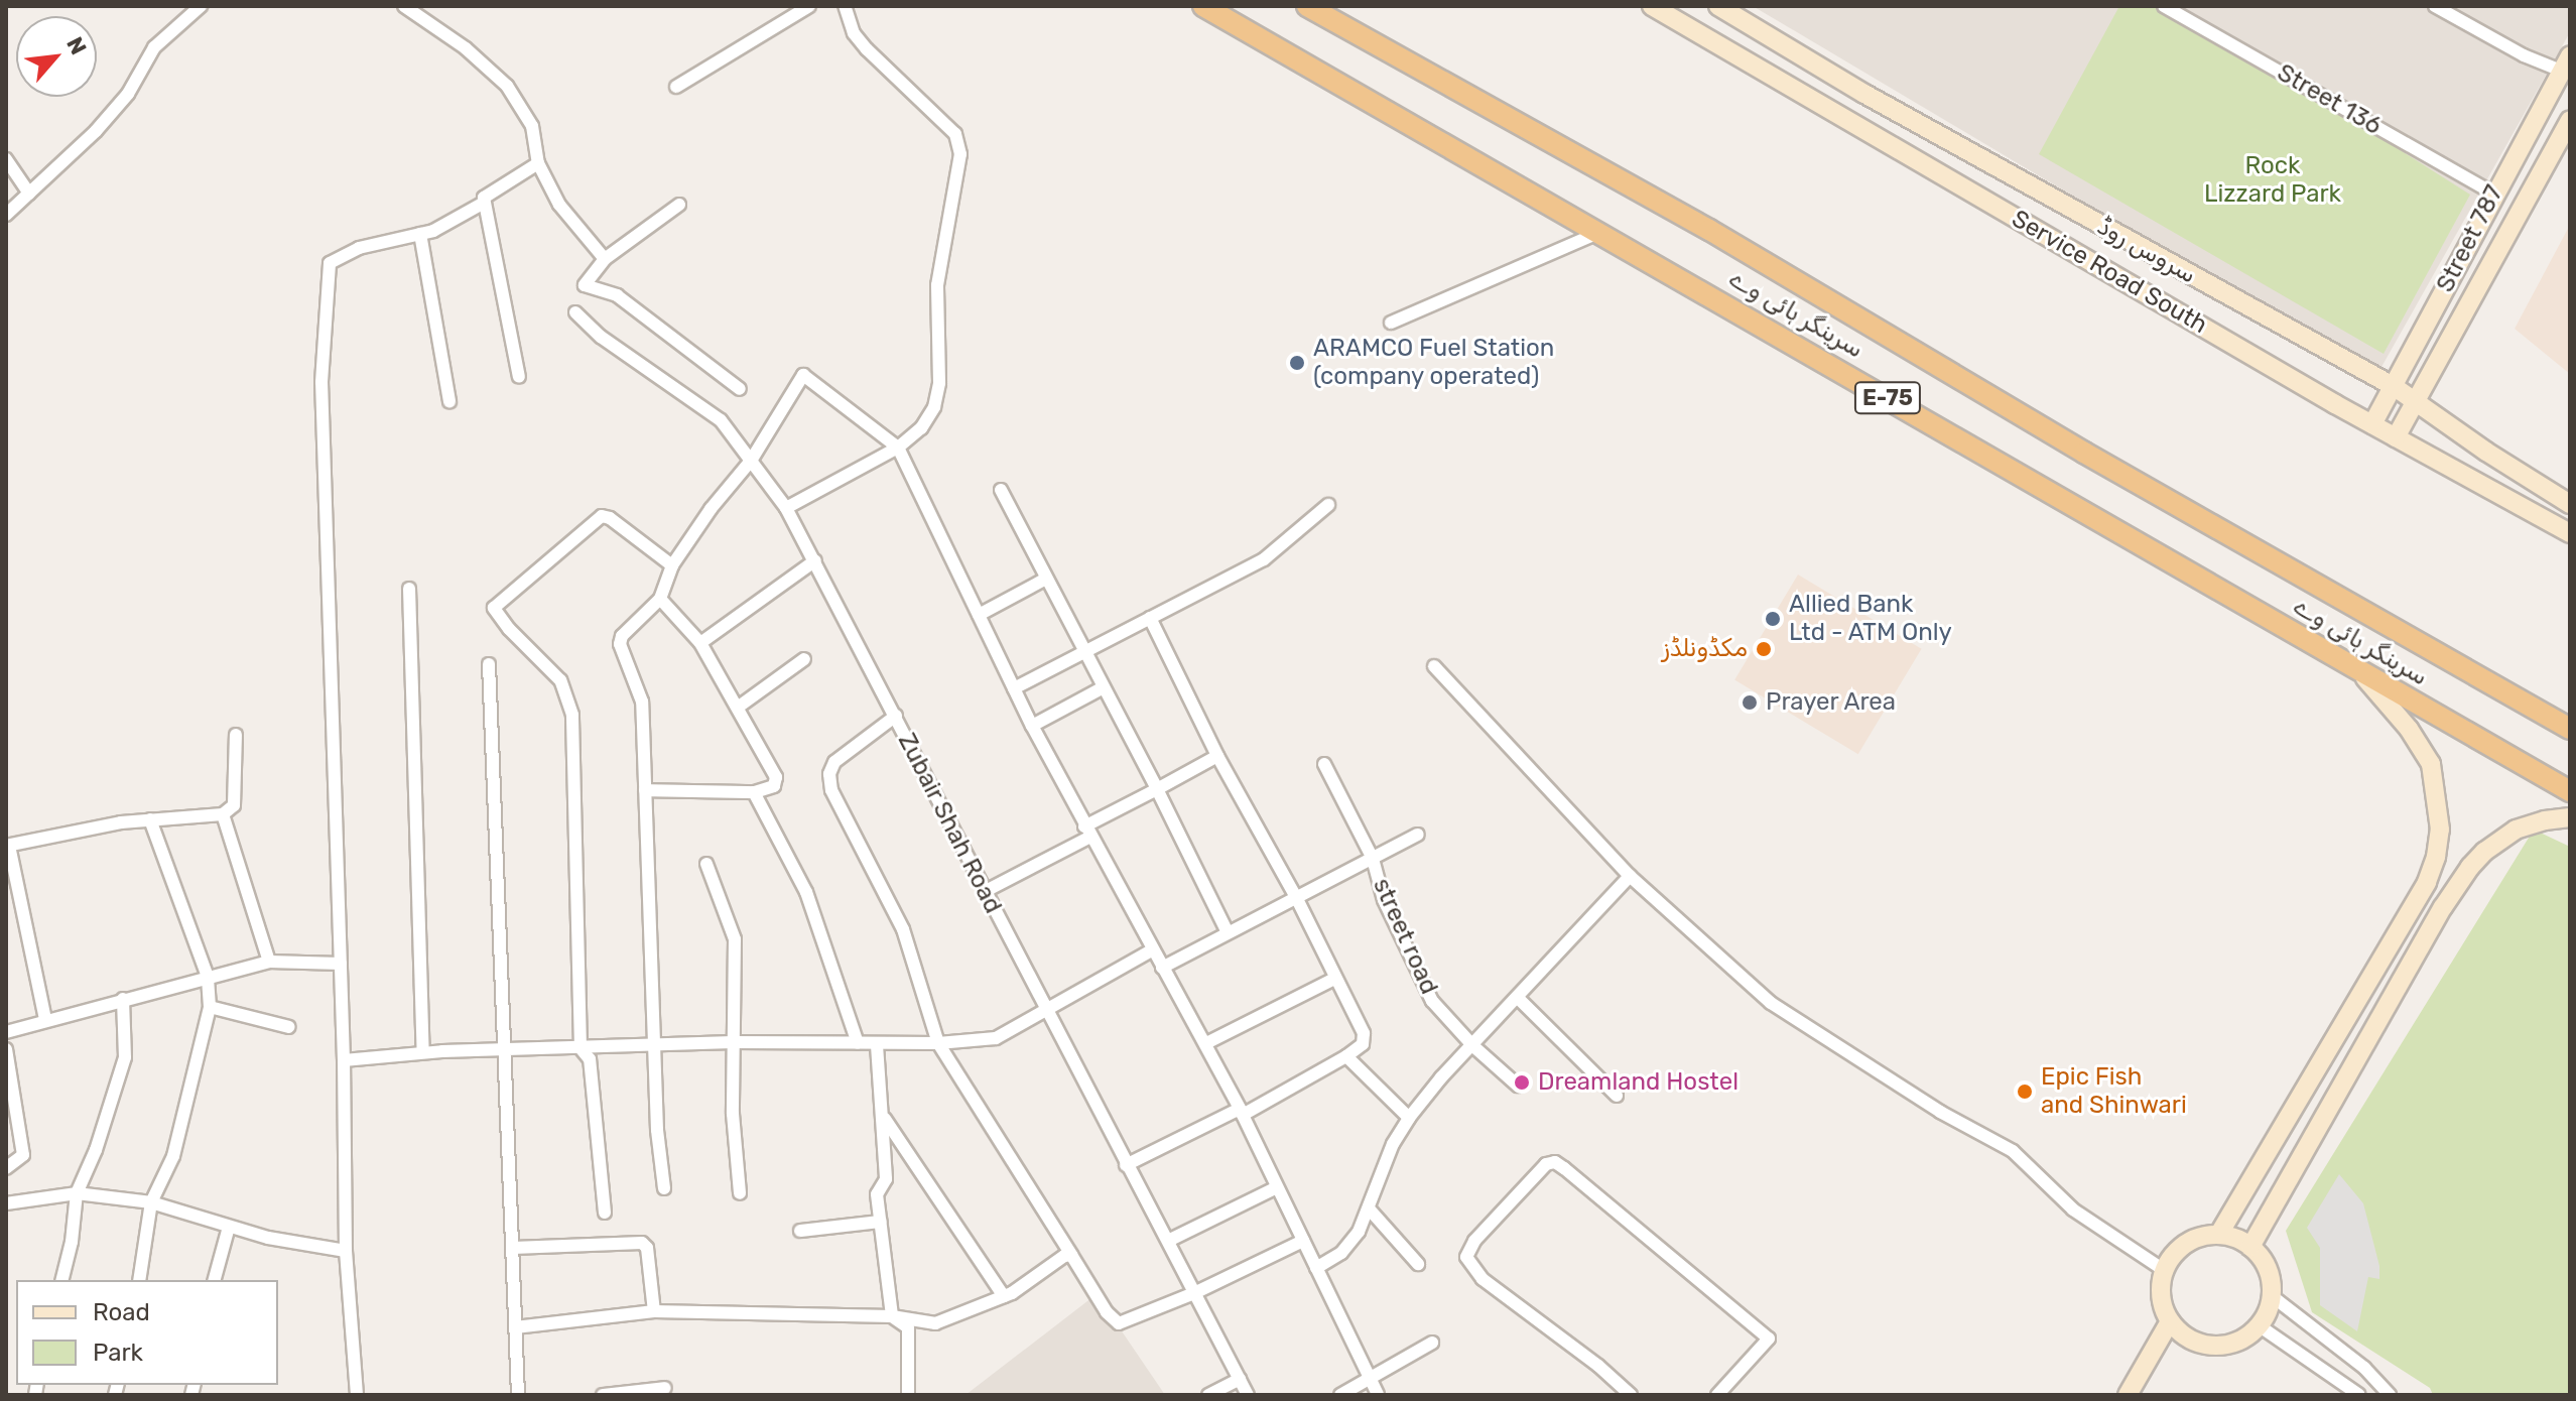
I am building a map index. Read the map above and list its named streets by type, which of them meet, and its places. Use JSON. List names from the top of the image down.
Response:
{
  "streets": {
    "highway": ["سرینگر ہائی وے", "E-75"],
    "main road": ["Street 787", "سروس روڈ", "Service Road South"],
    "street": ["Street 136", "Zubair Shah Road", "street road"]
  },
  "crossings": [
    ["Street 136", "Street 787"],
    ["Street 787", "سروس روڈ"],
    ["Street 787", "Service Road South"]
  ],
  "parks": ["Rock Lizzard Park"],
  "places": [
    "ARAMCO Fuel Station (company operated)",
    "Allied Bank Ltd - ATM Only",
    "مکڈونلڈز",
    "Prayer Area",
    "Dreamland Hostel",
    "Epic Fish and Shinwari"
  ],
  "legend": ["Road", "Park"],
  "north": "top right"
}
